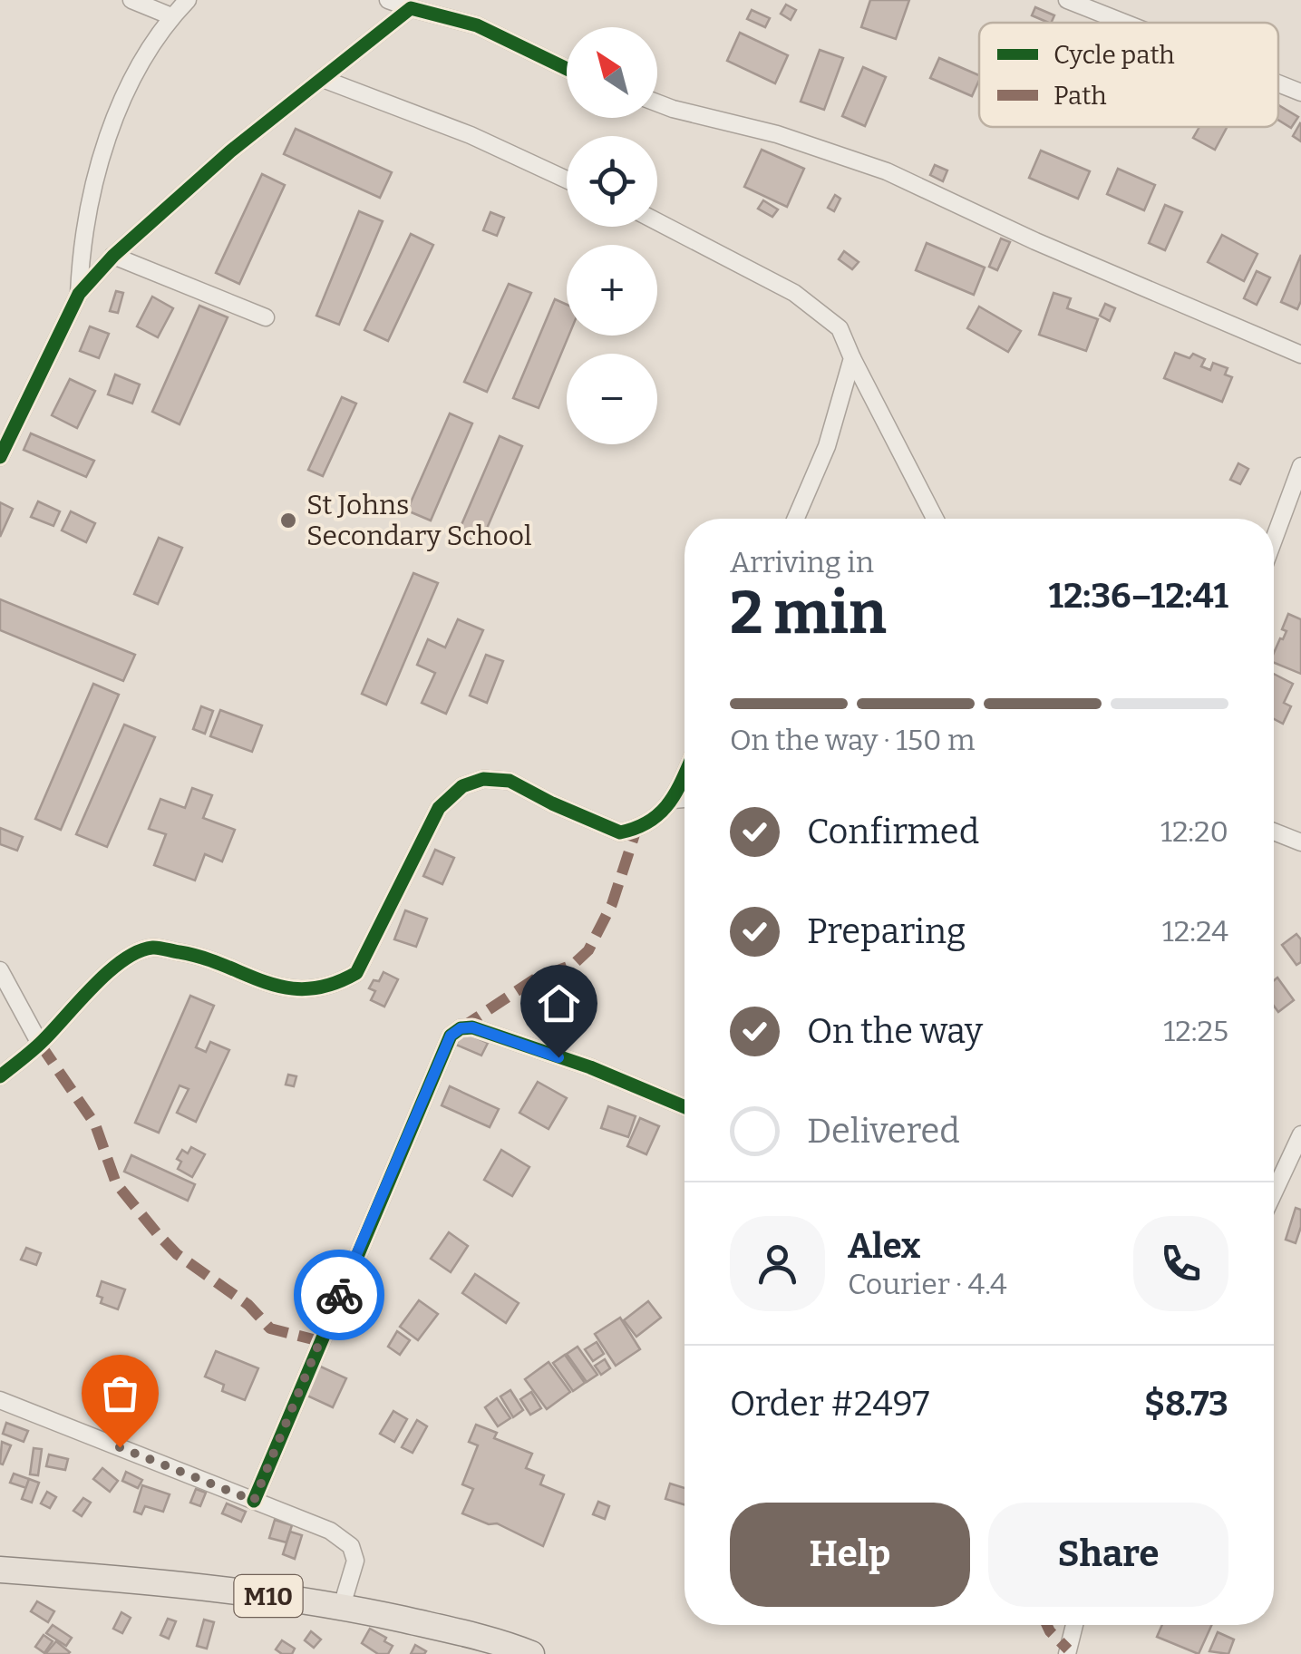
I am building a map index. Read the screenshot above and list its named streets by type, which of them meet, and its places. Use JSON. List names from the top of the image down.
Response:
{
  "streets": {
    "main road": ["M10"]
  },
  "places": ["St Johns Secondary School"],
  "legend": ["Cycle path", "Path"],
  "north": "top left",
  "page": {
    "map_buttons": ["+", "−"],
    "heading": ["2 min", "Arriving in", "12:36–12:41"],
    "panel": [
      "Alex",
      "Courier · 4.4",
      "Order #2497",
      "$8.73"
    ],
    "bar": "On the way · 150 m",
    "list": [
      ["Confirmed", "12:20"],
      ["Preparing", "12:24"],
      ["On the way", "12:25"],
      "Delivered"
    ],
    "buttons": ["Help", "Share"]
  }
}
